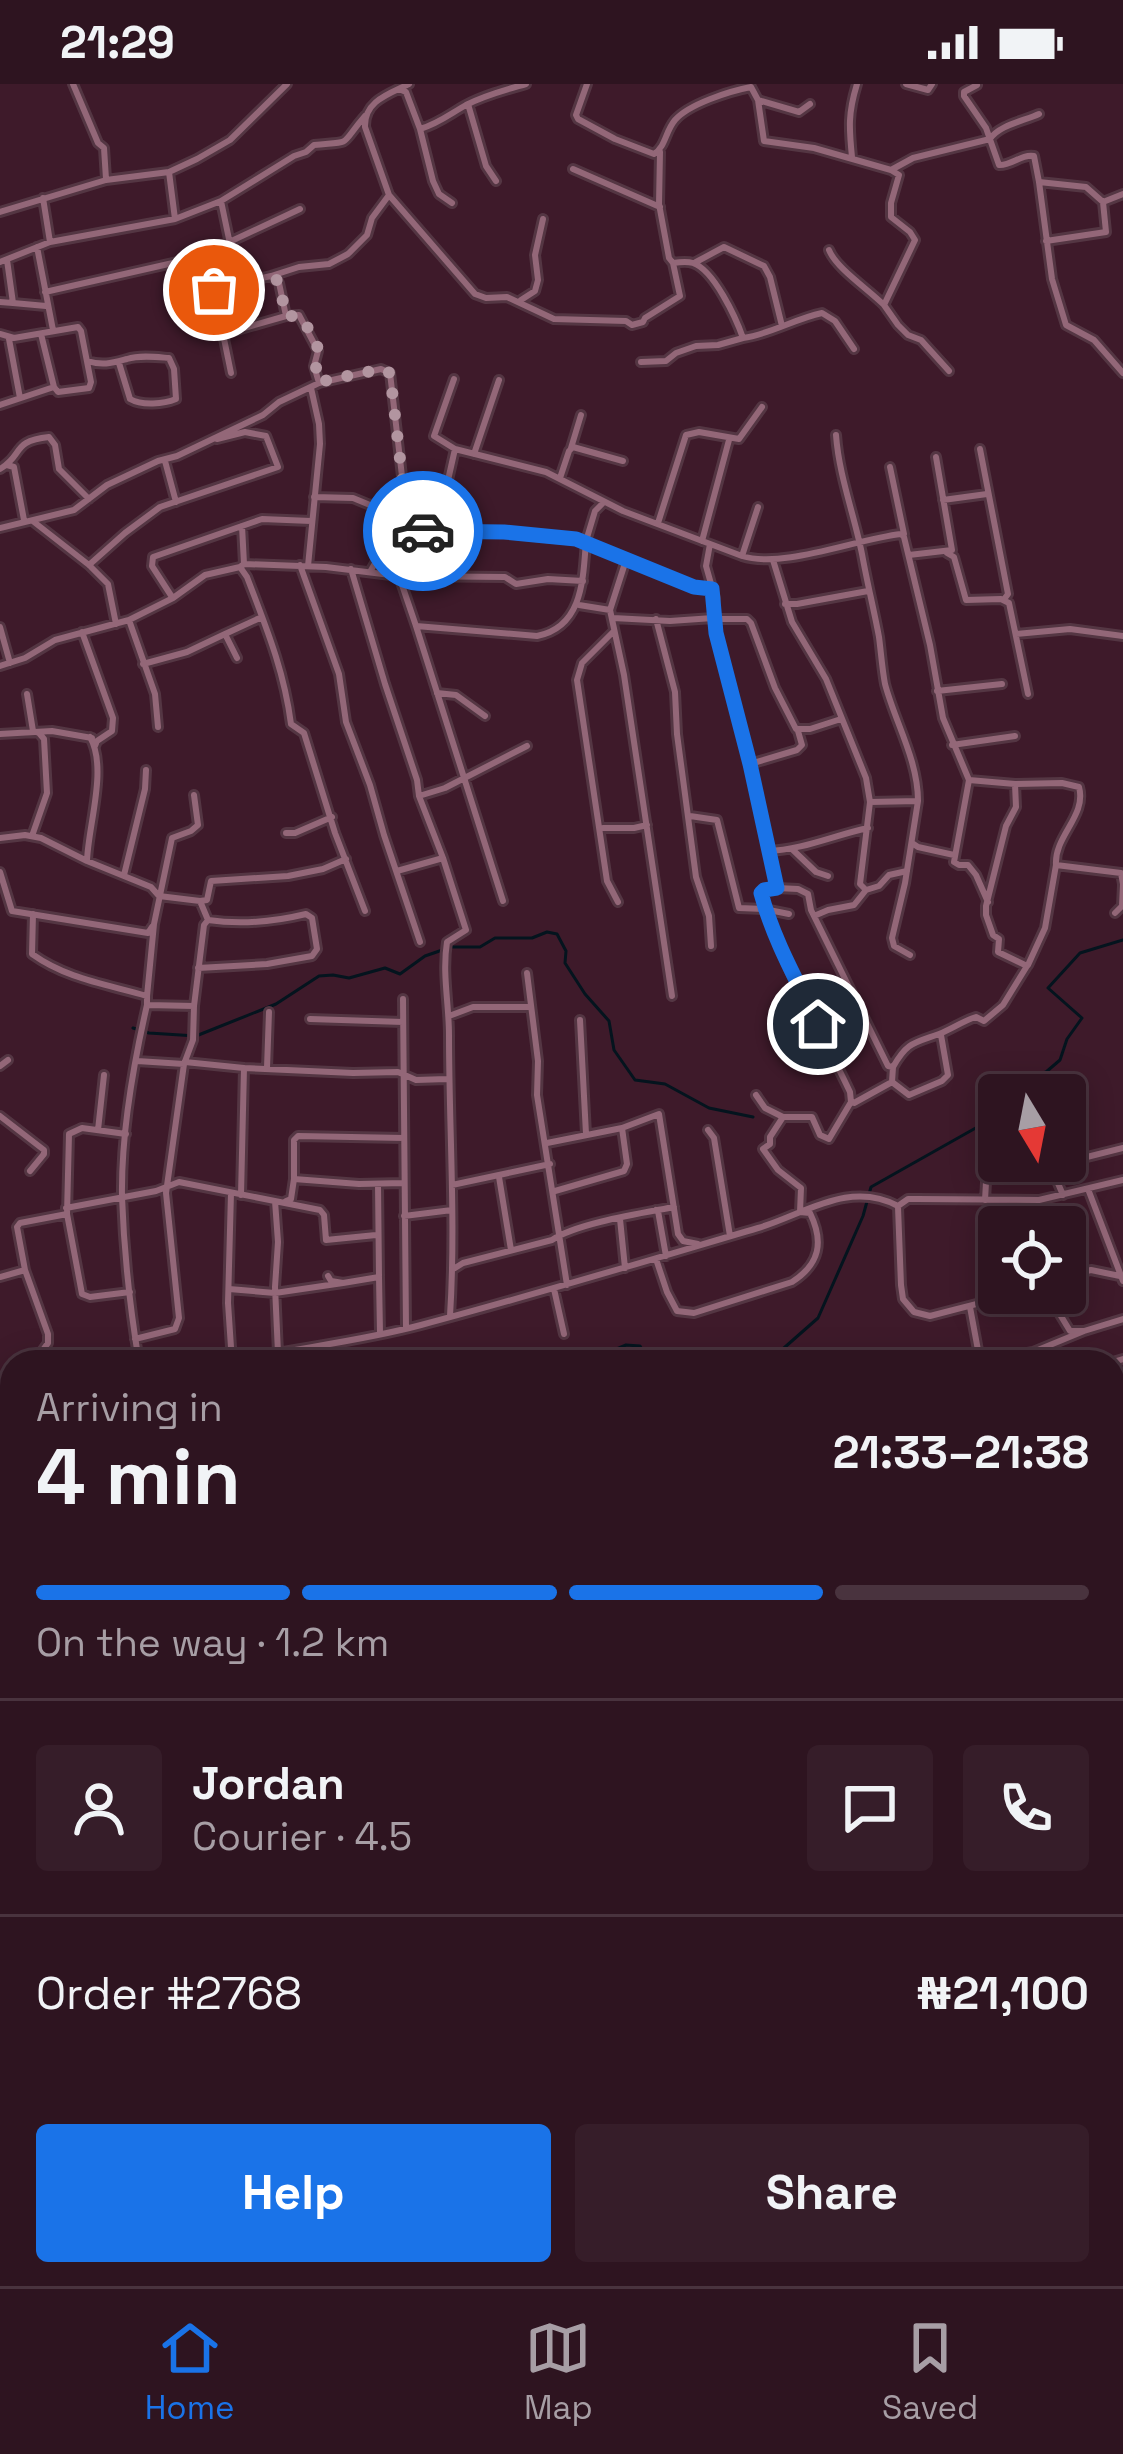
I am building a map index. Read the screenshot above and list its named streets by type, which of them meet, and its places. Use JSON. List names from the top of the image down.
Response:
{
  "north": "bottom",
  "page": {
    "status": "21:29",
    "heading": ["4 min", "Arriving in", "21:33–21:38"],
    "panel": [
      "Jordan",
      "Courier · 4.5",
      "Order #2768",
      "₦21,100"
    ],
    "bar": "On the way · 1.2 km",
    "buttons": ["Help", "Share"],
    "tabs": ["Home", "Map", "Saved"]
  }
}
